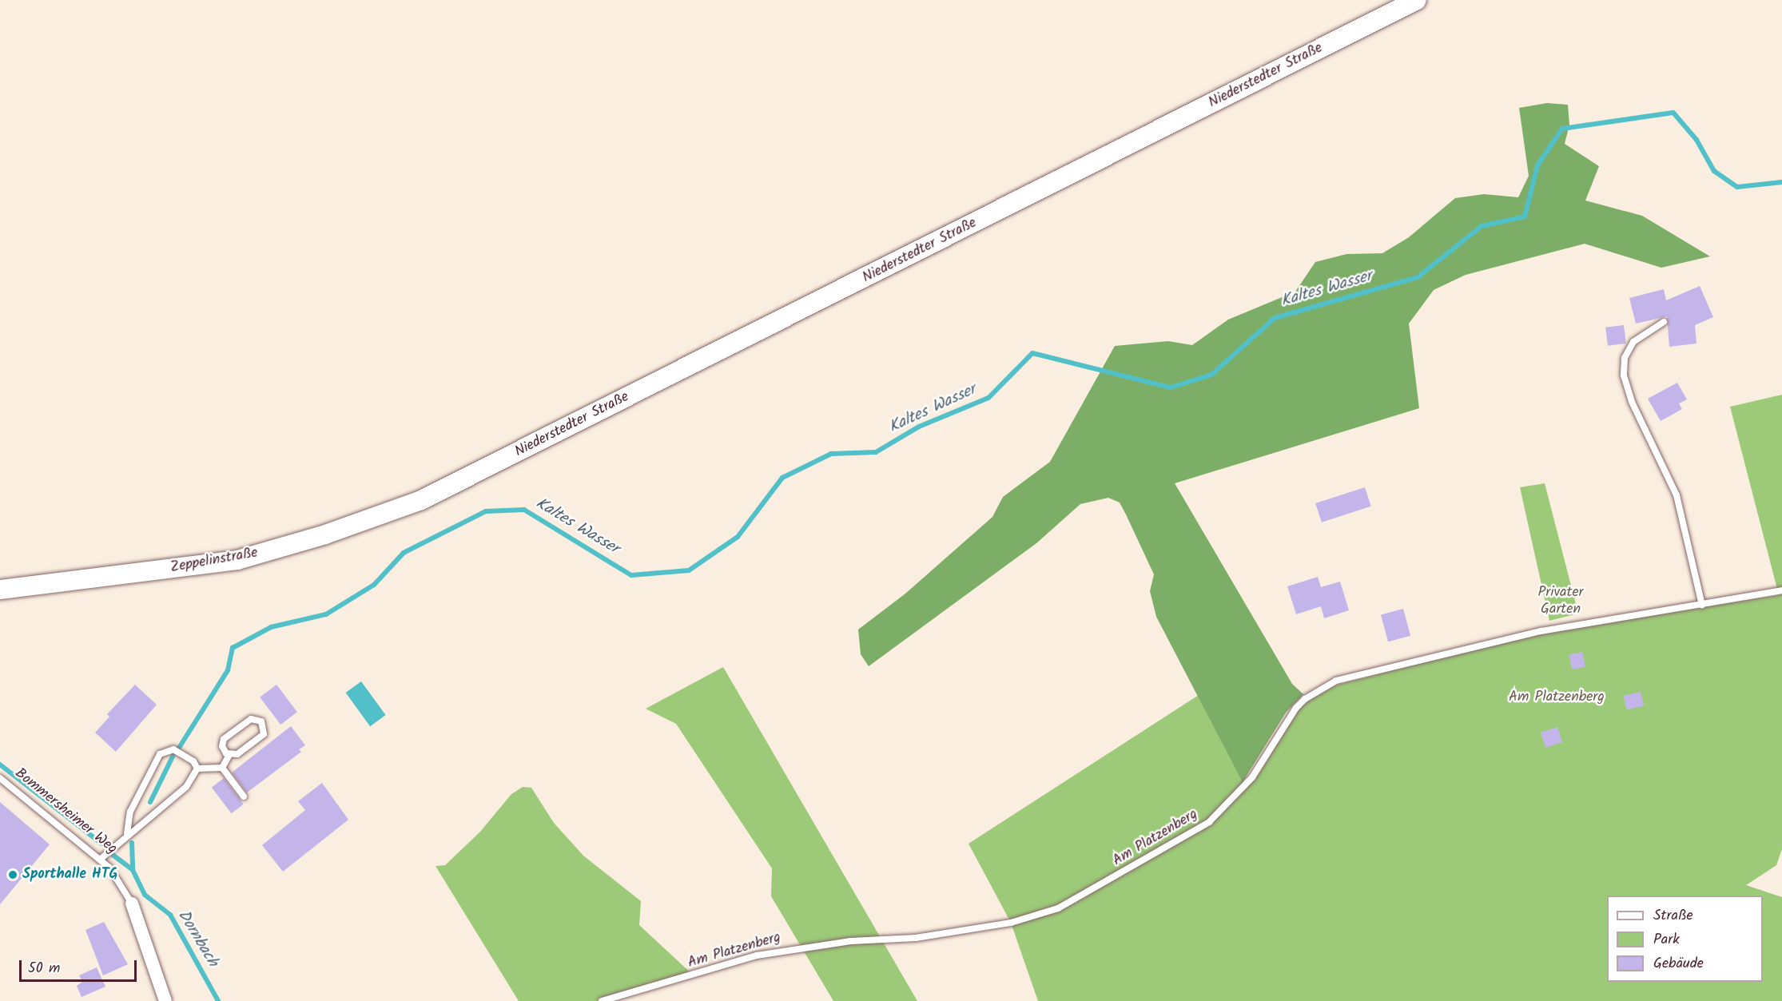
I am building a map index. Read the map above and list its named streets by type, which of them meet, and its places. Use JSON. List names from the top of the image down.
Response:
{
  "streets": {
    "main road": ["Niederstedter Straße", "Zeppelinstraße"],
    "street": ["Bommersheimer Weg"],
    "lane": ["Am Platzenberg"]
  },
  "crossings": [
    ["Niederstedter Straße", "Zeppelinstraße"]
  ],
  "water": ["Kaltes Wasser", "Dornbach"],
  "parks": ["Privater Garten", "Am Platzenberg"],
  "places": ["Sporthalle HTG"],
  "legend": ["Straße", "Park", "Gebäude"],
  "scale_bar": "50 m"
}
